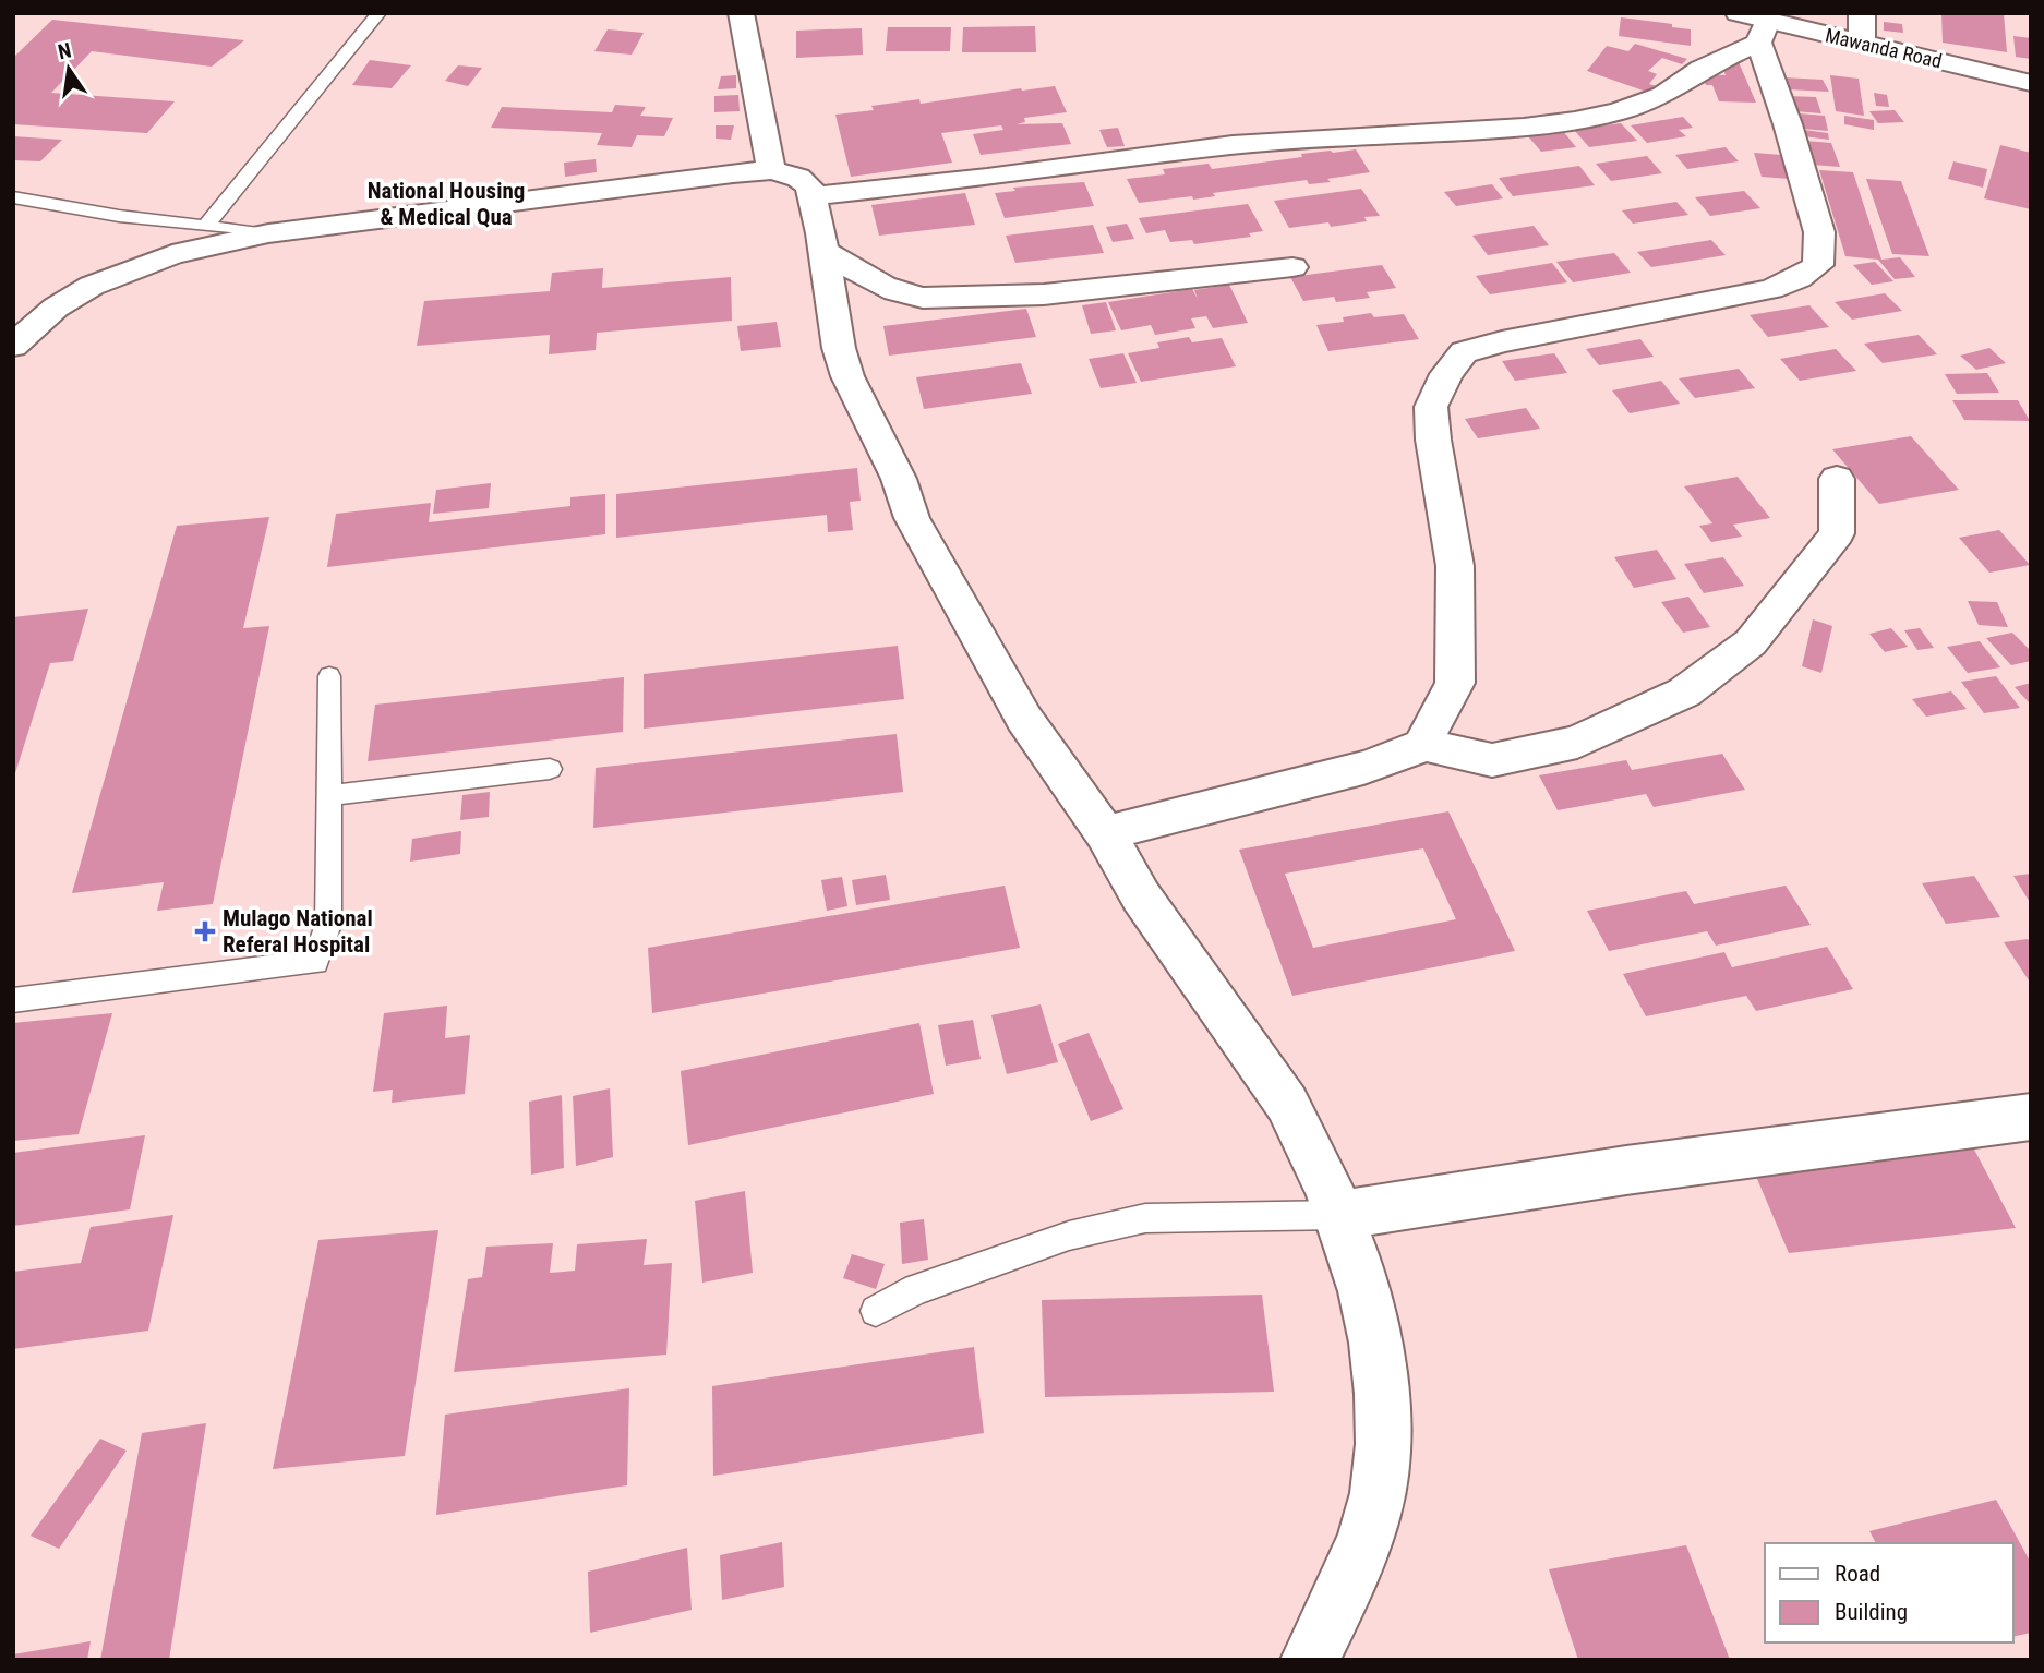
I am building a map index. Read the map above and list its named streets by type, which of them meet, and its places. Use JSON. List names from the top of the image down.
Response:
{
  "streets": {
    "street": ["Mawanda Road"]
  },
  "districts": ["National Housing & Medical Qua"],
  "places": {
    "health": ["Mulago National Referal Hospital"]
  },
  "legend": ["Road", "Building"],
  "north": "top"
}
